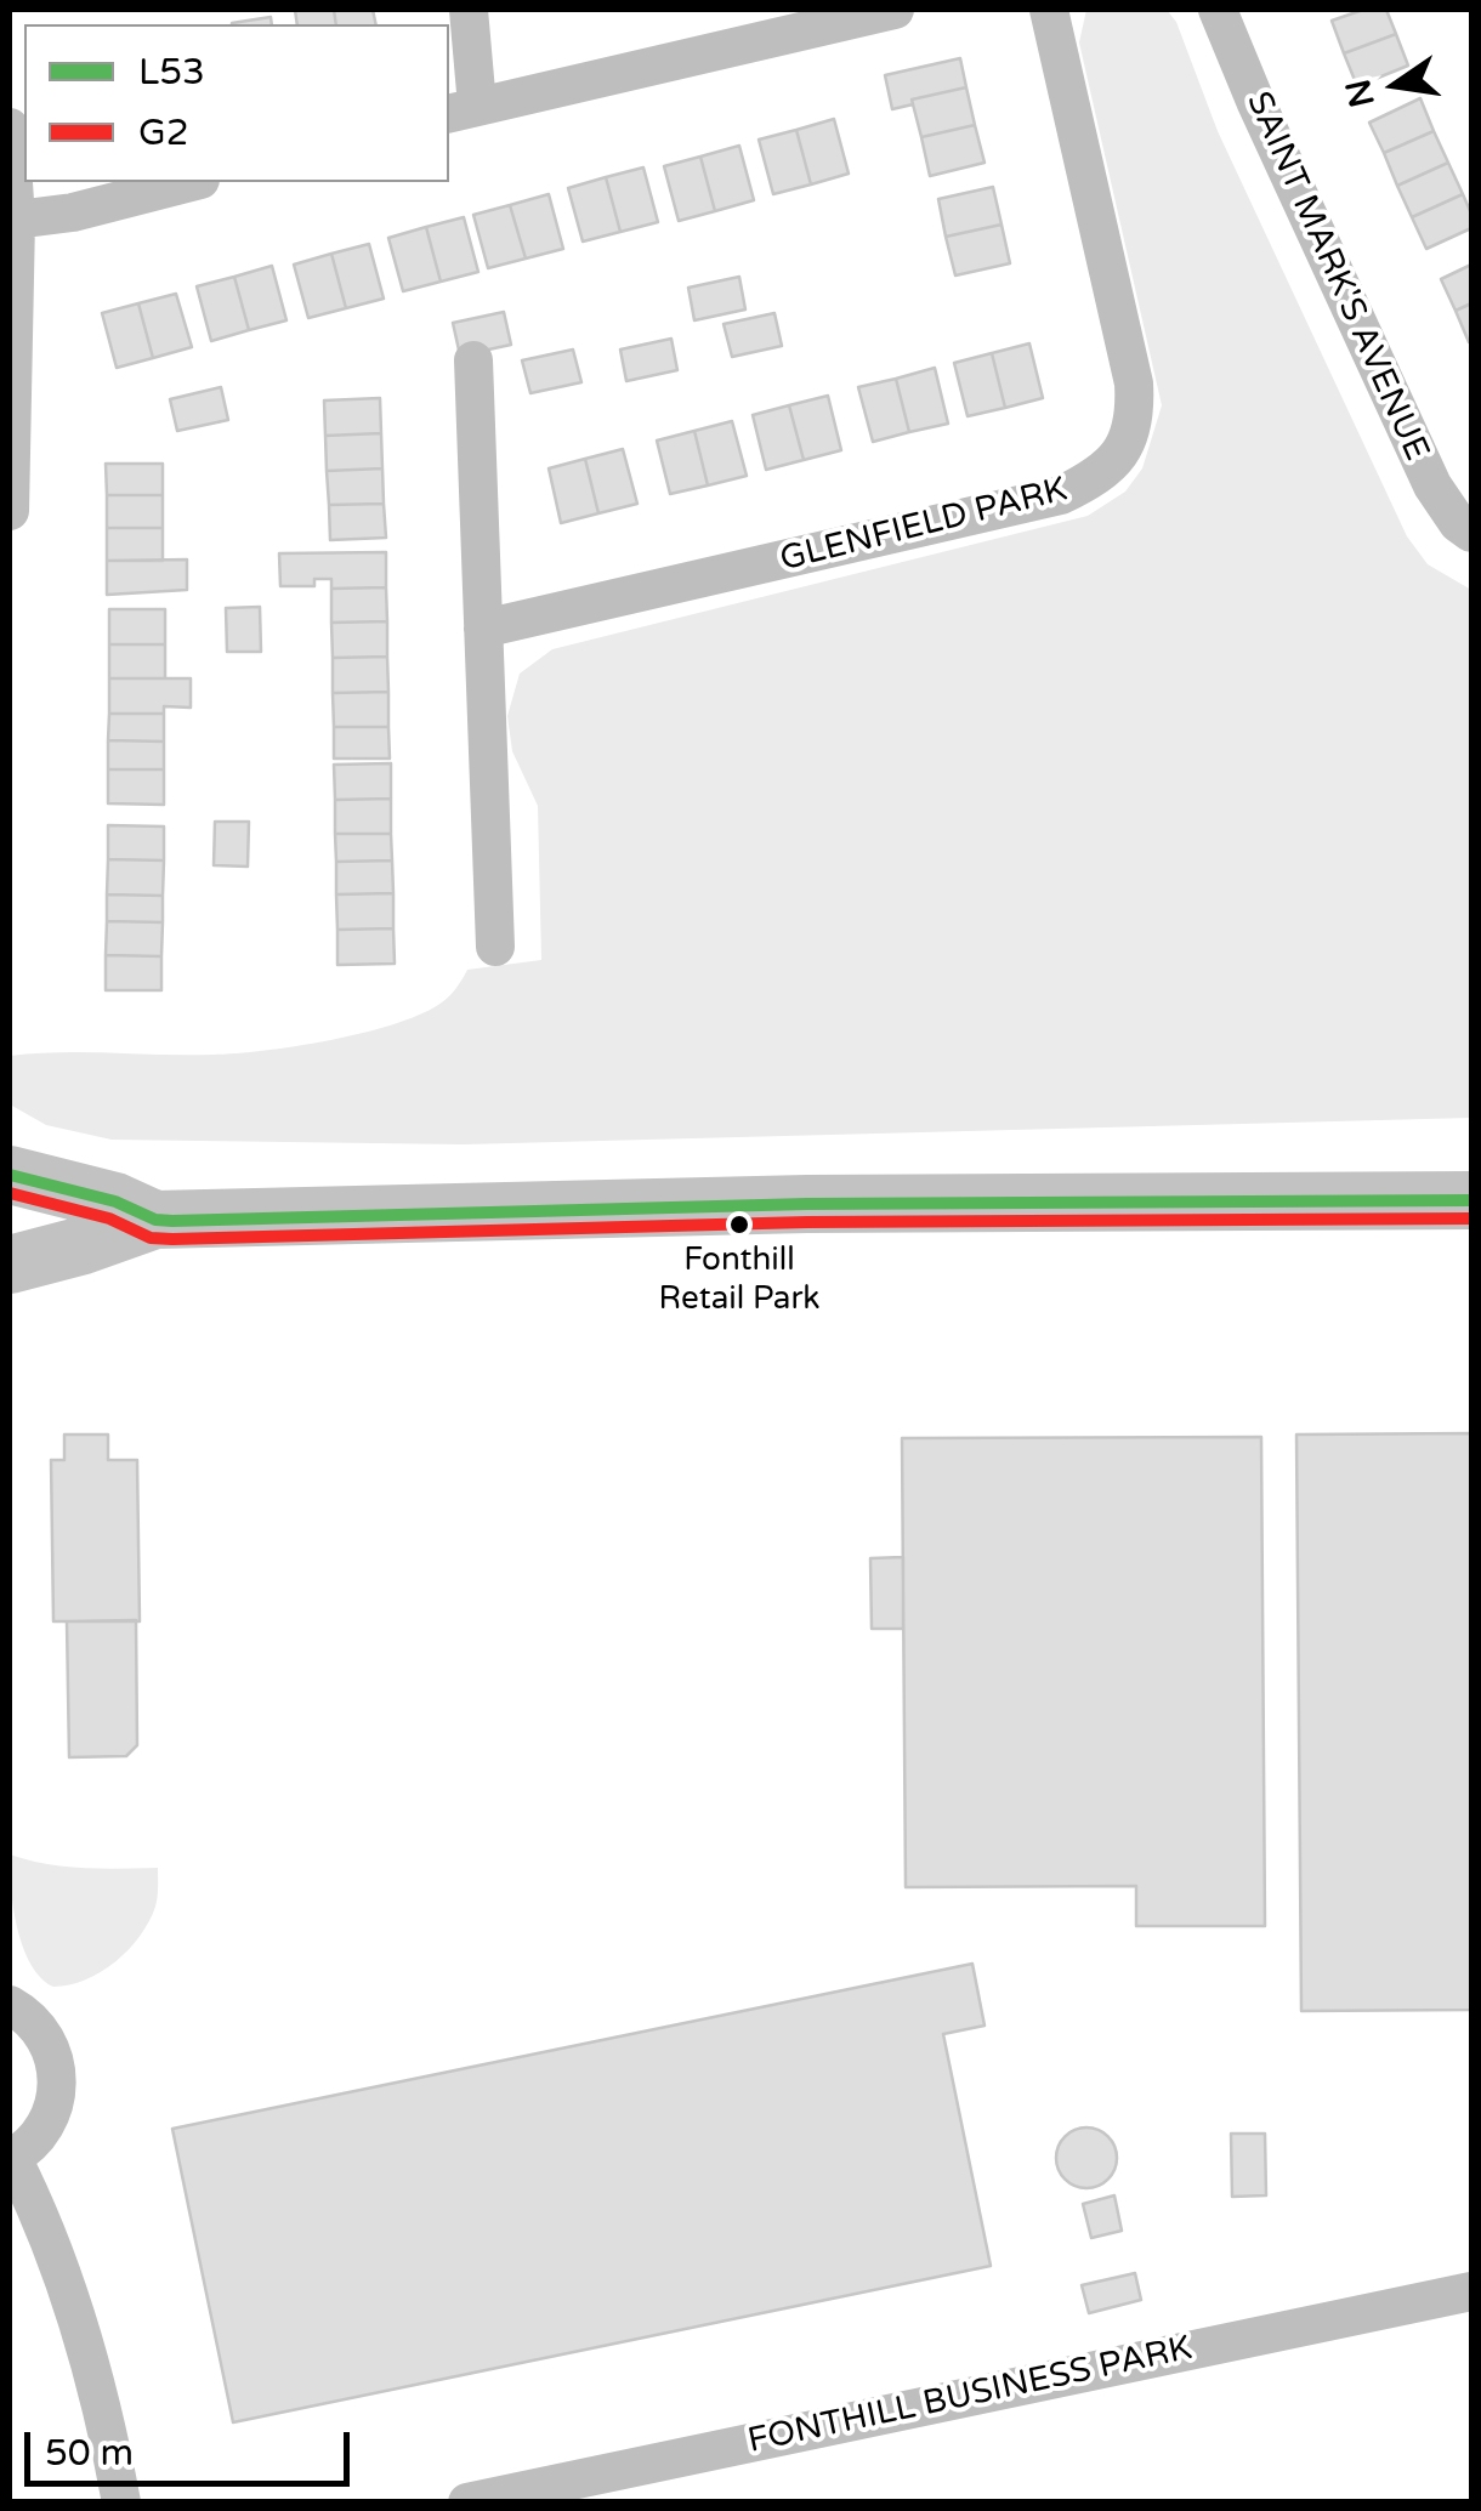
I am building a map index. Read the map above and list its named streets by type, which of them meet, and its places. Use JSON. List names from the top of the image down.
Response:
{
  "streets": {
    "street": ["SAINT MARK'S AVENUE", "GLENFIELD PARK", "FONTHILL BUSINESS PARK"]
  },
  "places": ["Fonthill Retail Park"],
  "lines": ["transit line L53", "transit line G2"],
  "legend": ["L53", "G2"],
  "scale_bar": "50 m",
  "north": "left"
}
